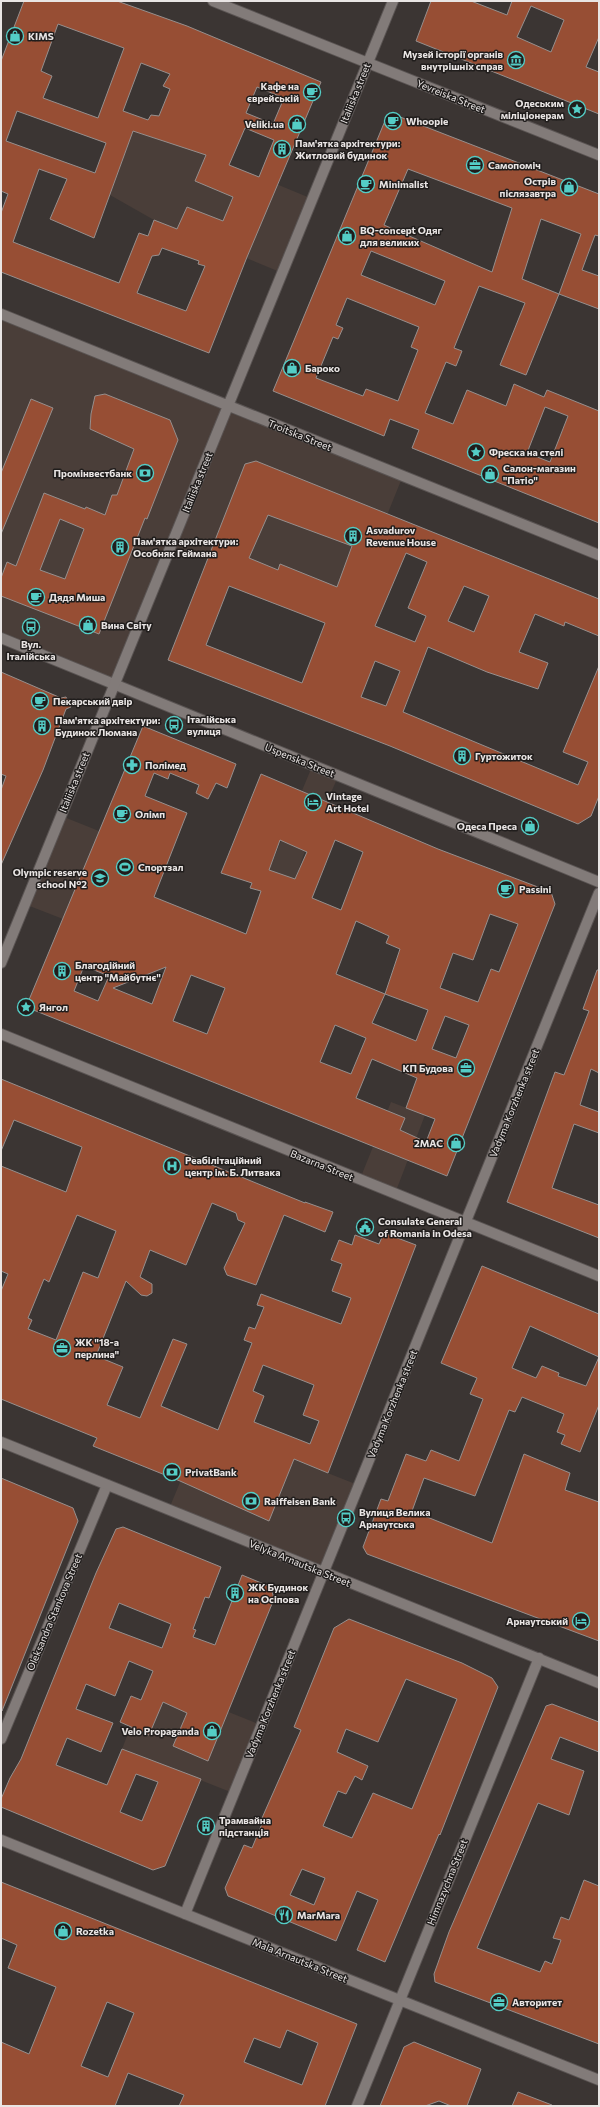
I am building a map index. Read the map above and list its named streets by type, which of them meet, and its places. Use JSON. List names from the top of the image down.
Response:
{
  "streets": {
    "main road": [
      "Italiiska street",
      "Yevreiska Street",
      "Troitska Street",
      "Uspenska Street",
      "Vadyma Korzhenka street",
      "Bazarna Street",
      "Velyka Arnautska Street",
      "Oleksandra Stankova Street",
      "Himnazychna Street",
      "Mala Arnautska Street"
    ]
  },
  "crossings": [
    ["Italiiska street", "Yevreiska Street"],
    ["Italiiska street", "Troitska Street"],
    ["Italiiska street", "Uspenska Street"],
    ["Vadyma Korzhenka street", "Bazarna Street"],
    ["Vadyma Korzhenka street", "Velyka Arnautska Street"],
    ["Vadyma Korzhenka street", "Mala Arnautska Street"],
    ["Velyka Arnautska Street", "Oleksandra Stankova Street"],
    ["Velyka Arnautska Street", "Himnazychna Street"],
    ["Himnazychna Street", "Mala Arnautska Street"]
  ],
  "places": {
    "shop": [
      "KIMS",
      "Veliki.ua",
      "Острів післязавтра",
      "BQ-concept Одяг для великих",
      "Бароко",
      "Салон-магазин \"Патіо\"",
      "Вина Світу",
      "Одеса Преса",
      "2MAC",
      "Velo Propaganda",
      "Rozetka"
    ],
    "museum": ["Музей історії органів внутрішніх справ"],
    "cafe": [
      "Кафе на єврейській",
      "Whoopie",
      "Minimalist",
      "Дядя Миша",
      "Пекарський двір",
      "Олімп",
      "Passini"
    ],
    "place": ["Одеським міліціонерам", "Фреска на стелі", "Янгол"],
    "building": [
      "Пам'ятка архітектури: Житловий будинок",
      "Asvadurov Revenue House",
      "Пам'ятка архітектури: Особняк Геймана",
      "Пам'ятка архітектури: Будинок Люмана",
      "Гуртожиток",
      "Благодійний центр \"Майбутнє\"",
      "ЖК Будинок на Осіпова",
      "Трамвайна підстанція"
    ],
    "office": [
      "Самопоміч",
      "КП Будова",
      "ЖК \"18-а перлина\"",
      "Авторитет"
    ],
    "bank": ["Промінвестбанк", "PrivatBank", "Raiffeisen Bank"],
    "bus stop": ["Вул. Італійська", "Італійська вулиця", "Вулиця Велика Арнаутська"],
    "pharmacy": ["Полімед"],
    "hotel": ["Vintage Art Hotel", "Арнаутський"],
    "sports": ["Спортзал"],
    "school or university": ["Olympic reserve school N°2"],
    "hospital": ["Реабілітаційний центр ім. Б. Литвака"],
    "public building": ["Consulate General of Romania in Odesa"],
    "restaurant": ["MarMara"]
  }
}
